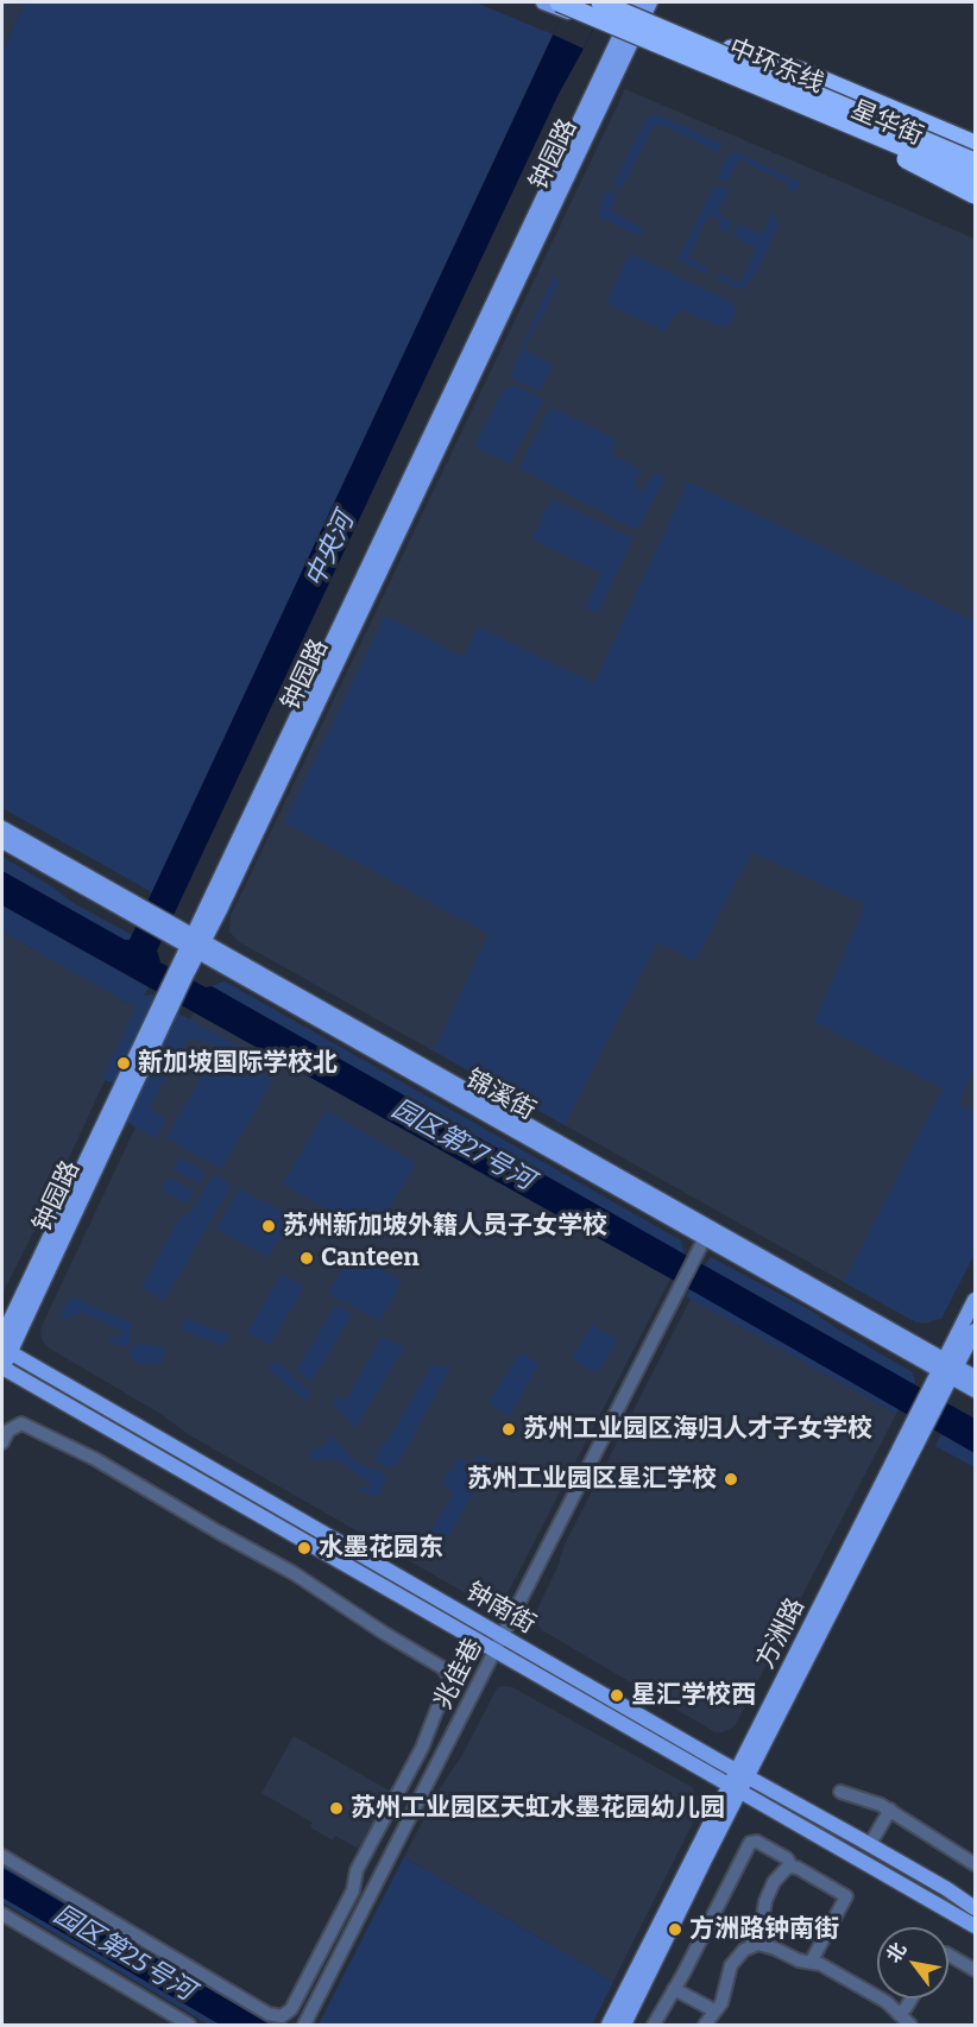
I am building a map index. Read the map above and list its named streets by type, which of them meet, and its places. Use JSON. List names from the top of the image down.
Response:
{
  "streets": {
    "highway": ["中环东线"],
    "main road": [
      "星华街",
      "钟园路",
      "锦溪街",
      "钟南街",
      "方洲路"
    ],
    "street": ["兆佳巷"]
  },
  "crossings": [
    ["中环东线", "星华街"],
    ["星华街", "钟园路"],
    ["钟园路", "锦溪街"],
    ["钟园路", "钟南街"],
    ["锦溪街", "方洲路"],
    ["锦溪街", "兆佳巷"],
    ["钟南街", "方洲路"],
    ["钟南街", "兆佳巷"]
  ],
  "water": ["中央河", "园区第27号河", "园区第25号河"],
  "places": [
    "新加坡国际学校北",
    "苏州新加坡外籍人员子女学校",
    "Canteen",
    "苏州工业园区海归人才子女学校",
    "苏州工业园区星汇学校",
    "水墨花园东",
    "星汇学校西",
    "苏州工业园区天虹水墨花园幼儿园",
    "方洲路钟南街"
  ],
  "north": "top left"
}
